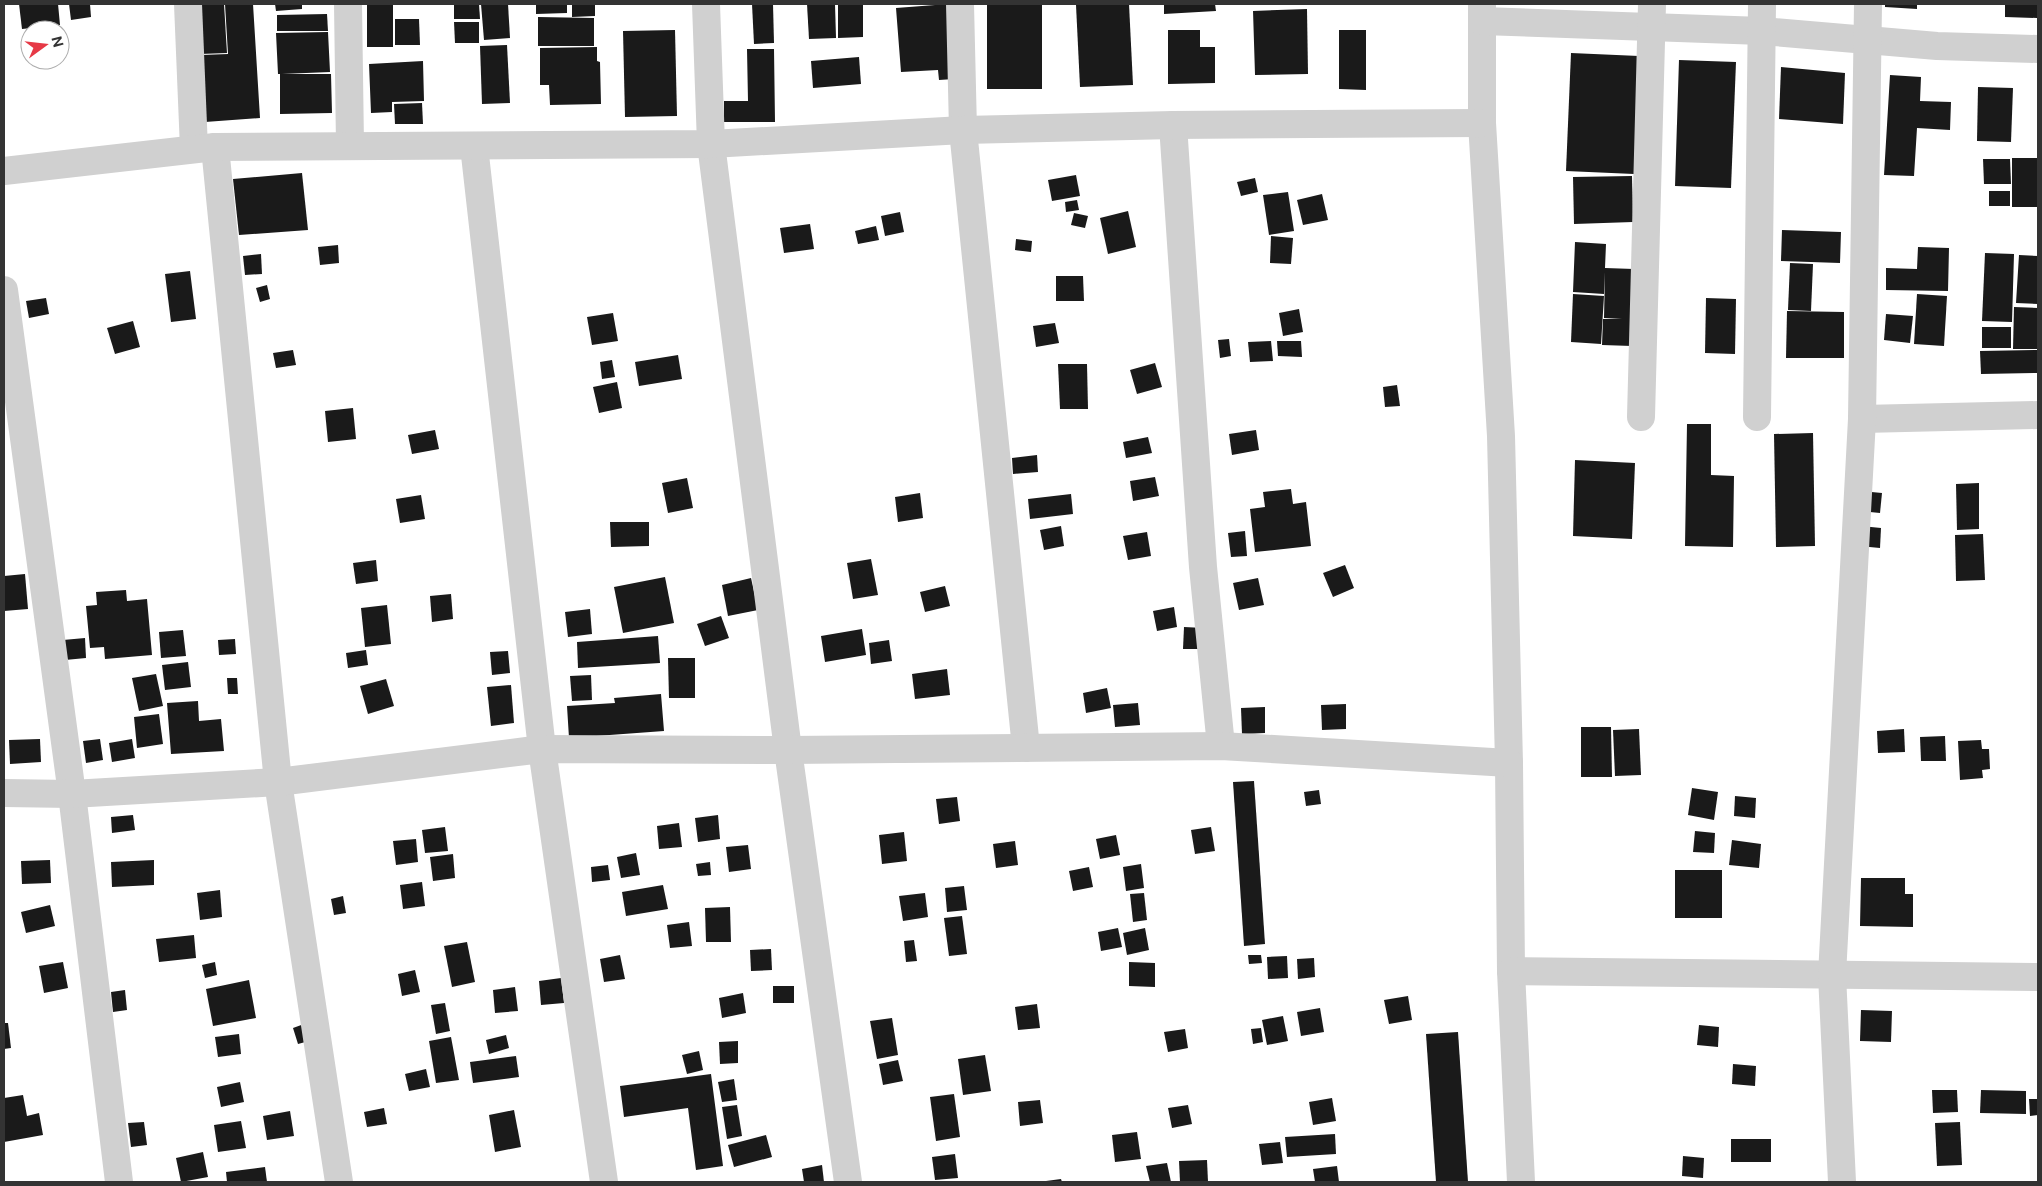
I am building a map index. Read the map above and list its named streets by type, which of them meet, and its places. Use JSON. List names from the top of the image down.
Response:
{
  "north": "right"
}
